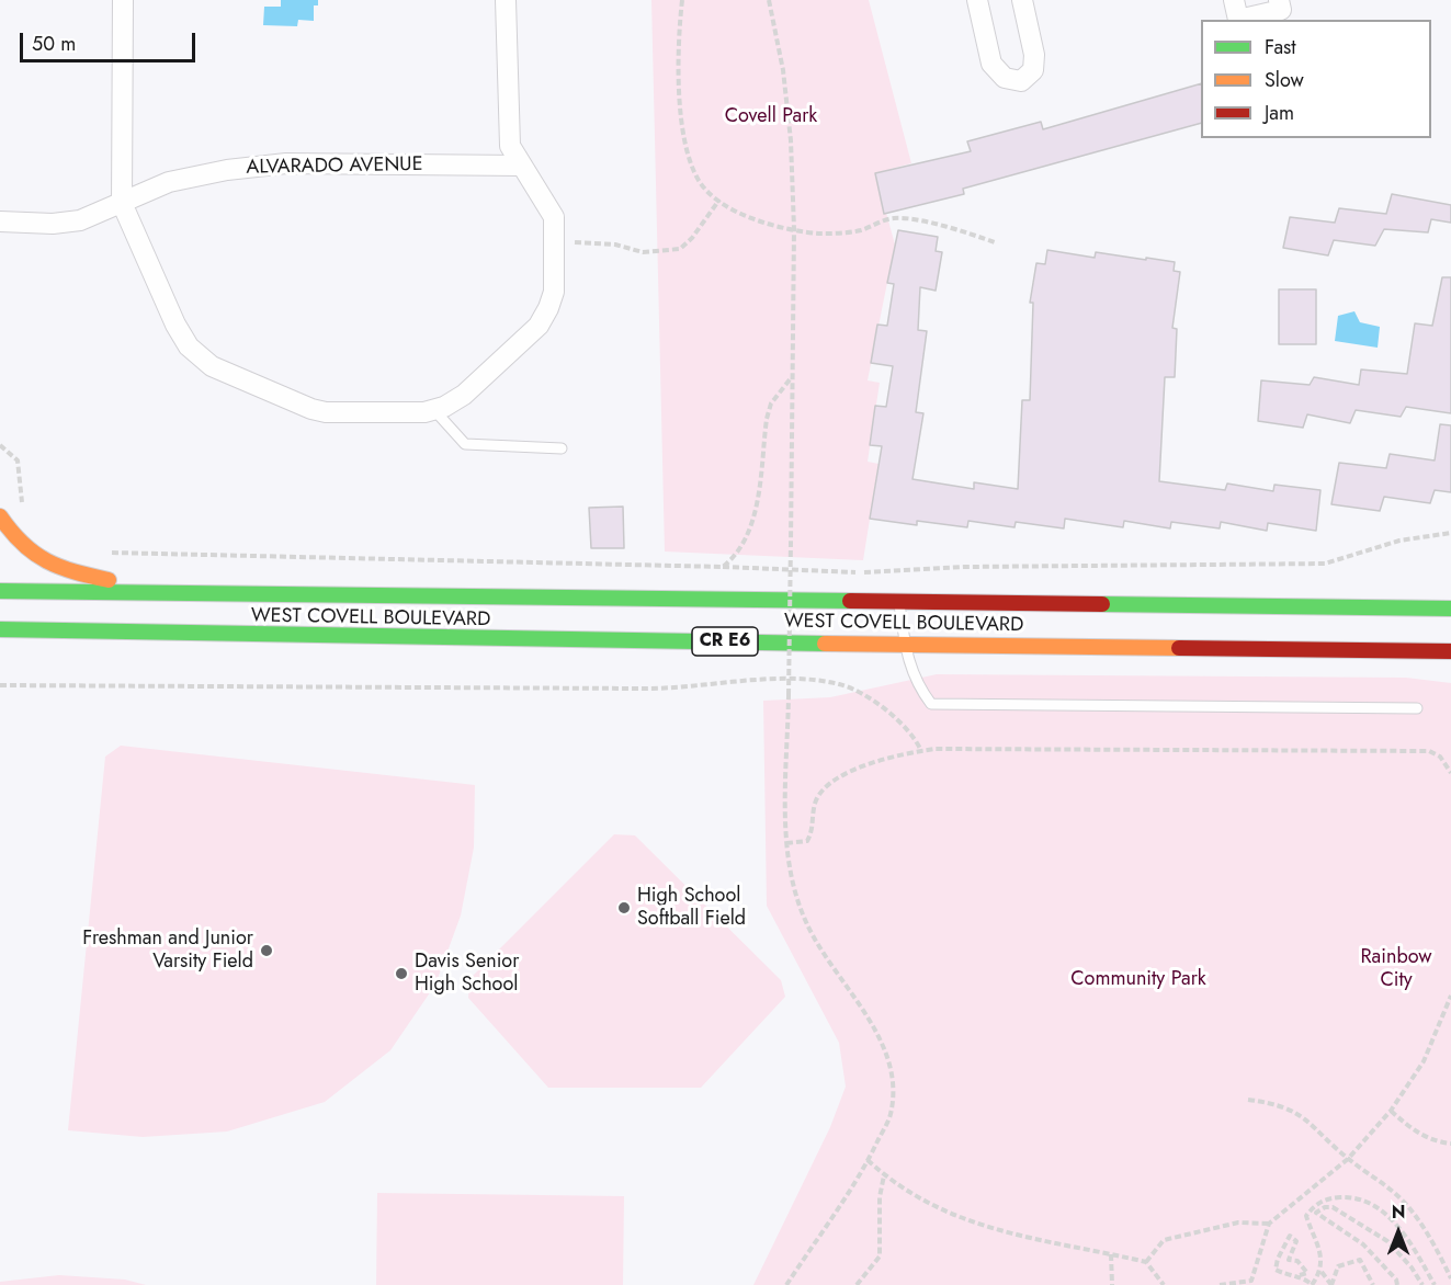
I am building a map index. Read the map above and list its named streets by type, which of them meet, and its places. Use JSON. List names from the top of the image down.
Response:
{
  "streets": {
    "main road": ["WEST COVELL BOULEVARD", "CR E6"],
    "street": ["ALVARADO AVENUE"]
  },
  "parks": ["Covell Park", "Rainbow City", "Community Park"],
  "places": ["High School Softball Field", "Freshman and Junior Varsity Field", "Davis Senior High School"],
  "legend": ["Fast", "Slow", "Jam"],
  "scale_bar": "50 m",
  "north": "top"
}
